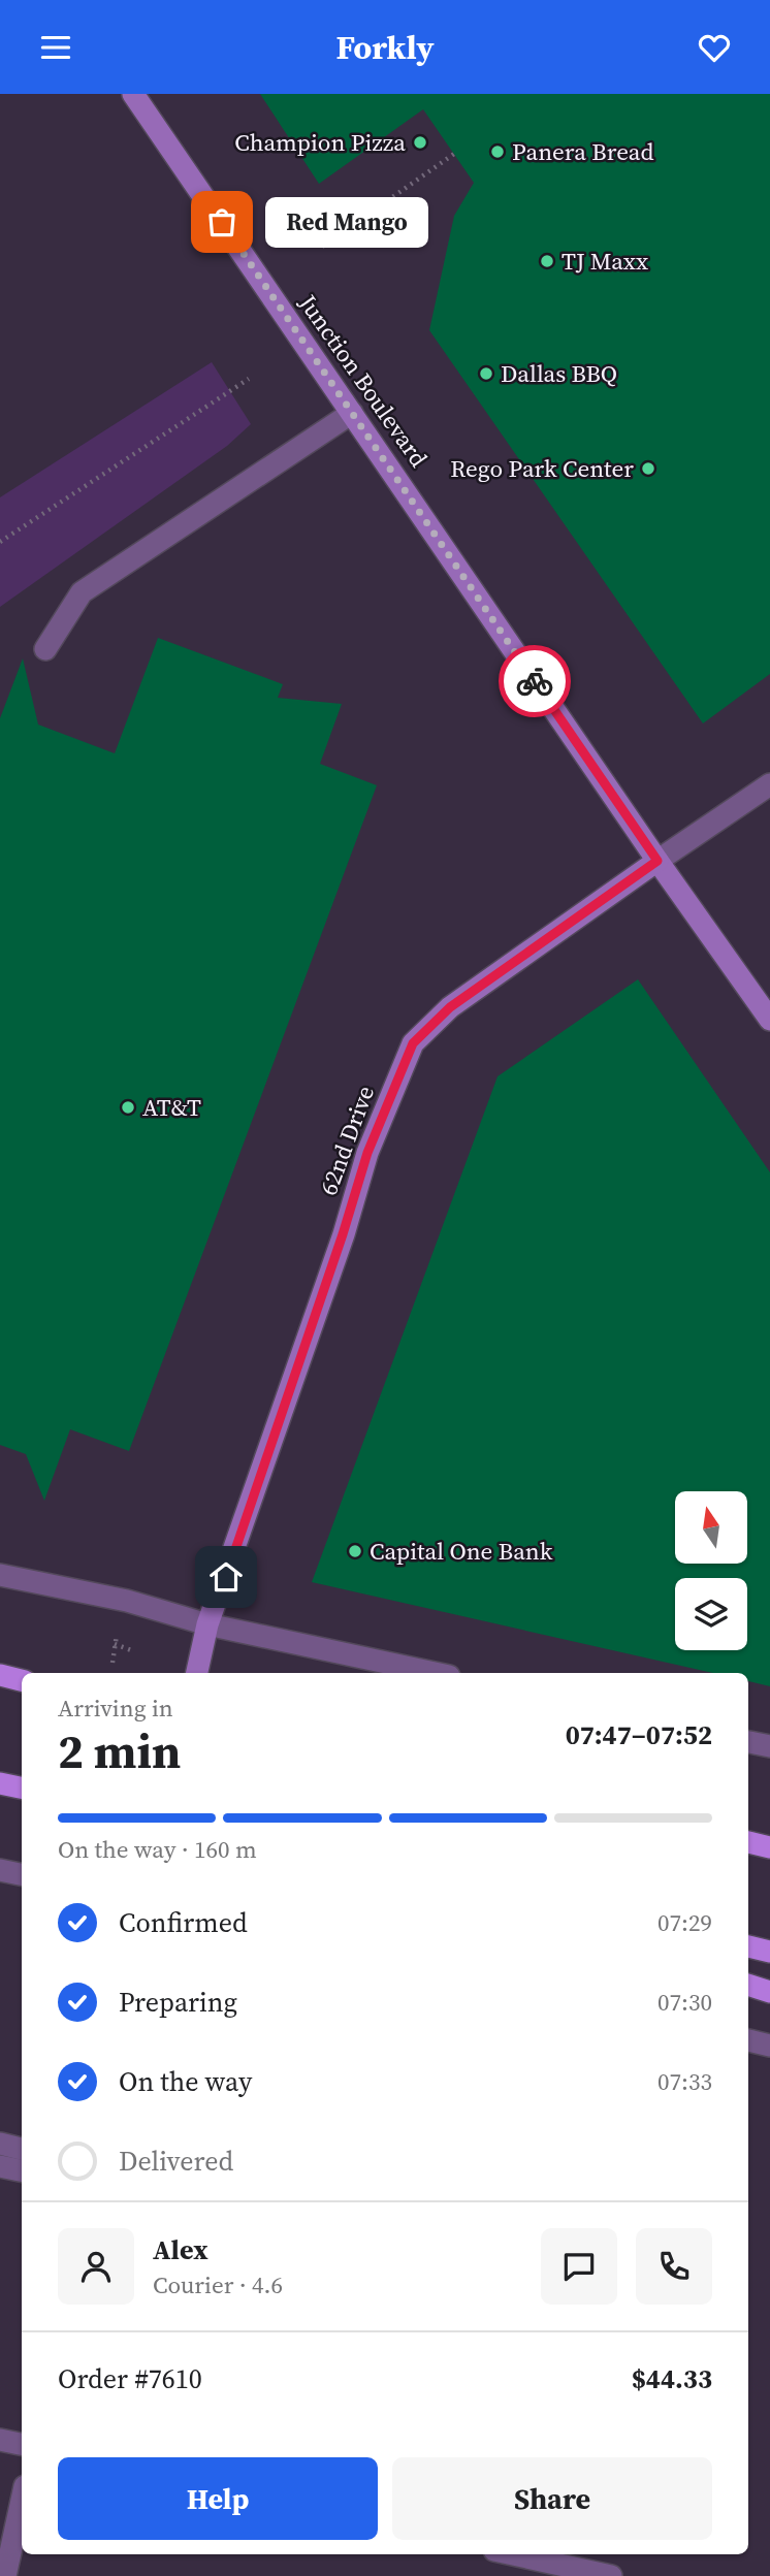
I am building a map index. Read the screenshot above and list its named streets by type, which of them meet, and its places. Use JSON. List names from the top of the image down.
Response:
{
  "streets": {
    "main road": ["Junction Boulevard", "62nd Drive"]
  },
  "crossings": [
    ["Junction Boulevard", "62nd Drive"]
  ],
  "places": [
    "Champion Pizza",
    "Panera Bread",
    "Red Mango",
    "TJ Maxx",
    "Dallas BBQ",
    "Rego Park Center",
    "AT&T",
    "Capital One Bank"
  ],
  "north": "top",
  "page": {
    "header": "Forkly",
    "bubble": "Red Mango",
    "heading": ["2 min", "Arriving in", "07:47–07:52"],
    "panel": [
      "Alex",
      "Courier · 4.6",
      "Order #7610",
      "$44.33"
    ],
    "bar": "On the way · 160 m",
    "list": [
      ["Confirmed", "07:29"],
      ["Preparing", "07:30"],
      ["On the way", "07:33"],
      "Delivered"
    ],
    "buttons": ["Help", "Share"]
  }
}
